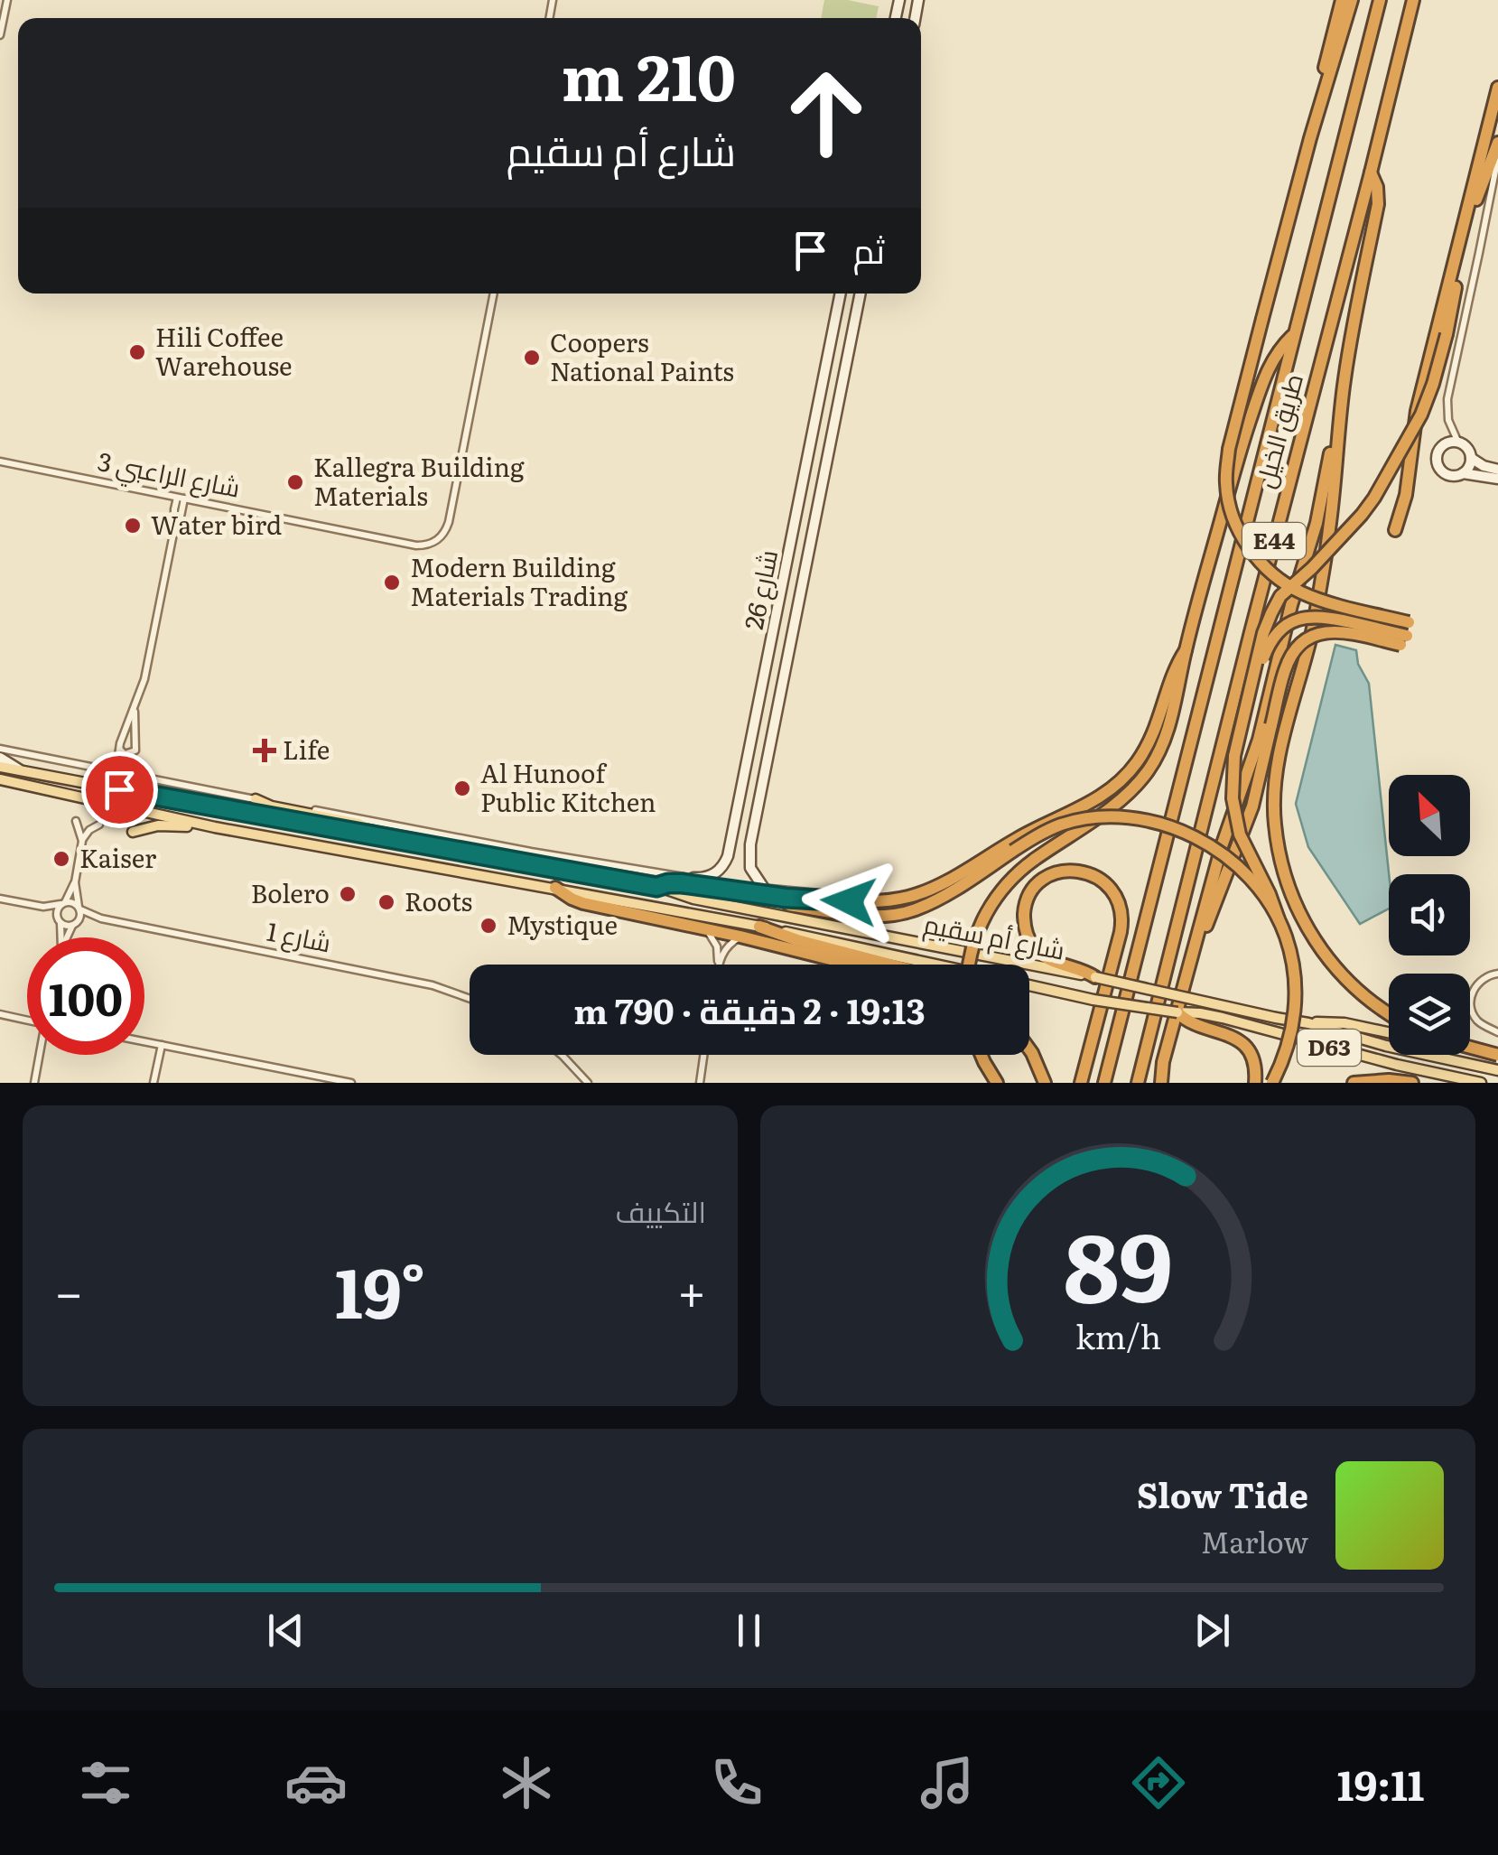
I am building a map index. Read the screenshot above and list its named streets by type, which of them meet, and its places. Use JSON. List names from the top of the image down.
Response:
{
  "streets": {
    "highway": ["طريق الخيل", "E44"],
    "main road": ["شارع 26", "شارع أم سقيم", "D63"],
    "street": ["شارع الراعبي 3", "شارع 1"]
  },
  "places": {
    "other": [
      "Hili Coffee Warehouse",
      "Coopers National Paints",
      "Kallegra Building Materials",
      "Water bird",
      "Modern Building Materials Trading",
      "Al Hunoof Public Kitchen",
      "Kaiser",
      "Bolero",
      "Roots",
      "Mystique"
    ],
    "health": ["Life"]
  },
  "north": "top left",
  "page": {
    "turn": ["210 m", "شارع أم سقيم"],
    "then": "ثم",
    "limit": "100",
    "trip": "19:13 · 2 دقيقة · 790 m",
    "tile": "التكييف",
    "heat": ["−", "19°", "+"],
    "song": ["Slow Tide", "Marlow"],
    "tabs": "19:11",
    "gauge": ["89", "km/h"]
  }
}
